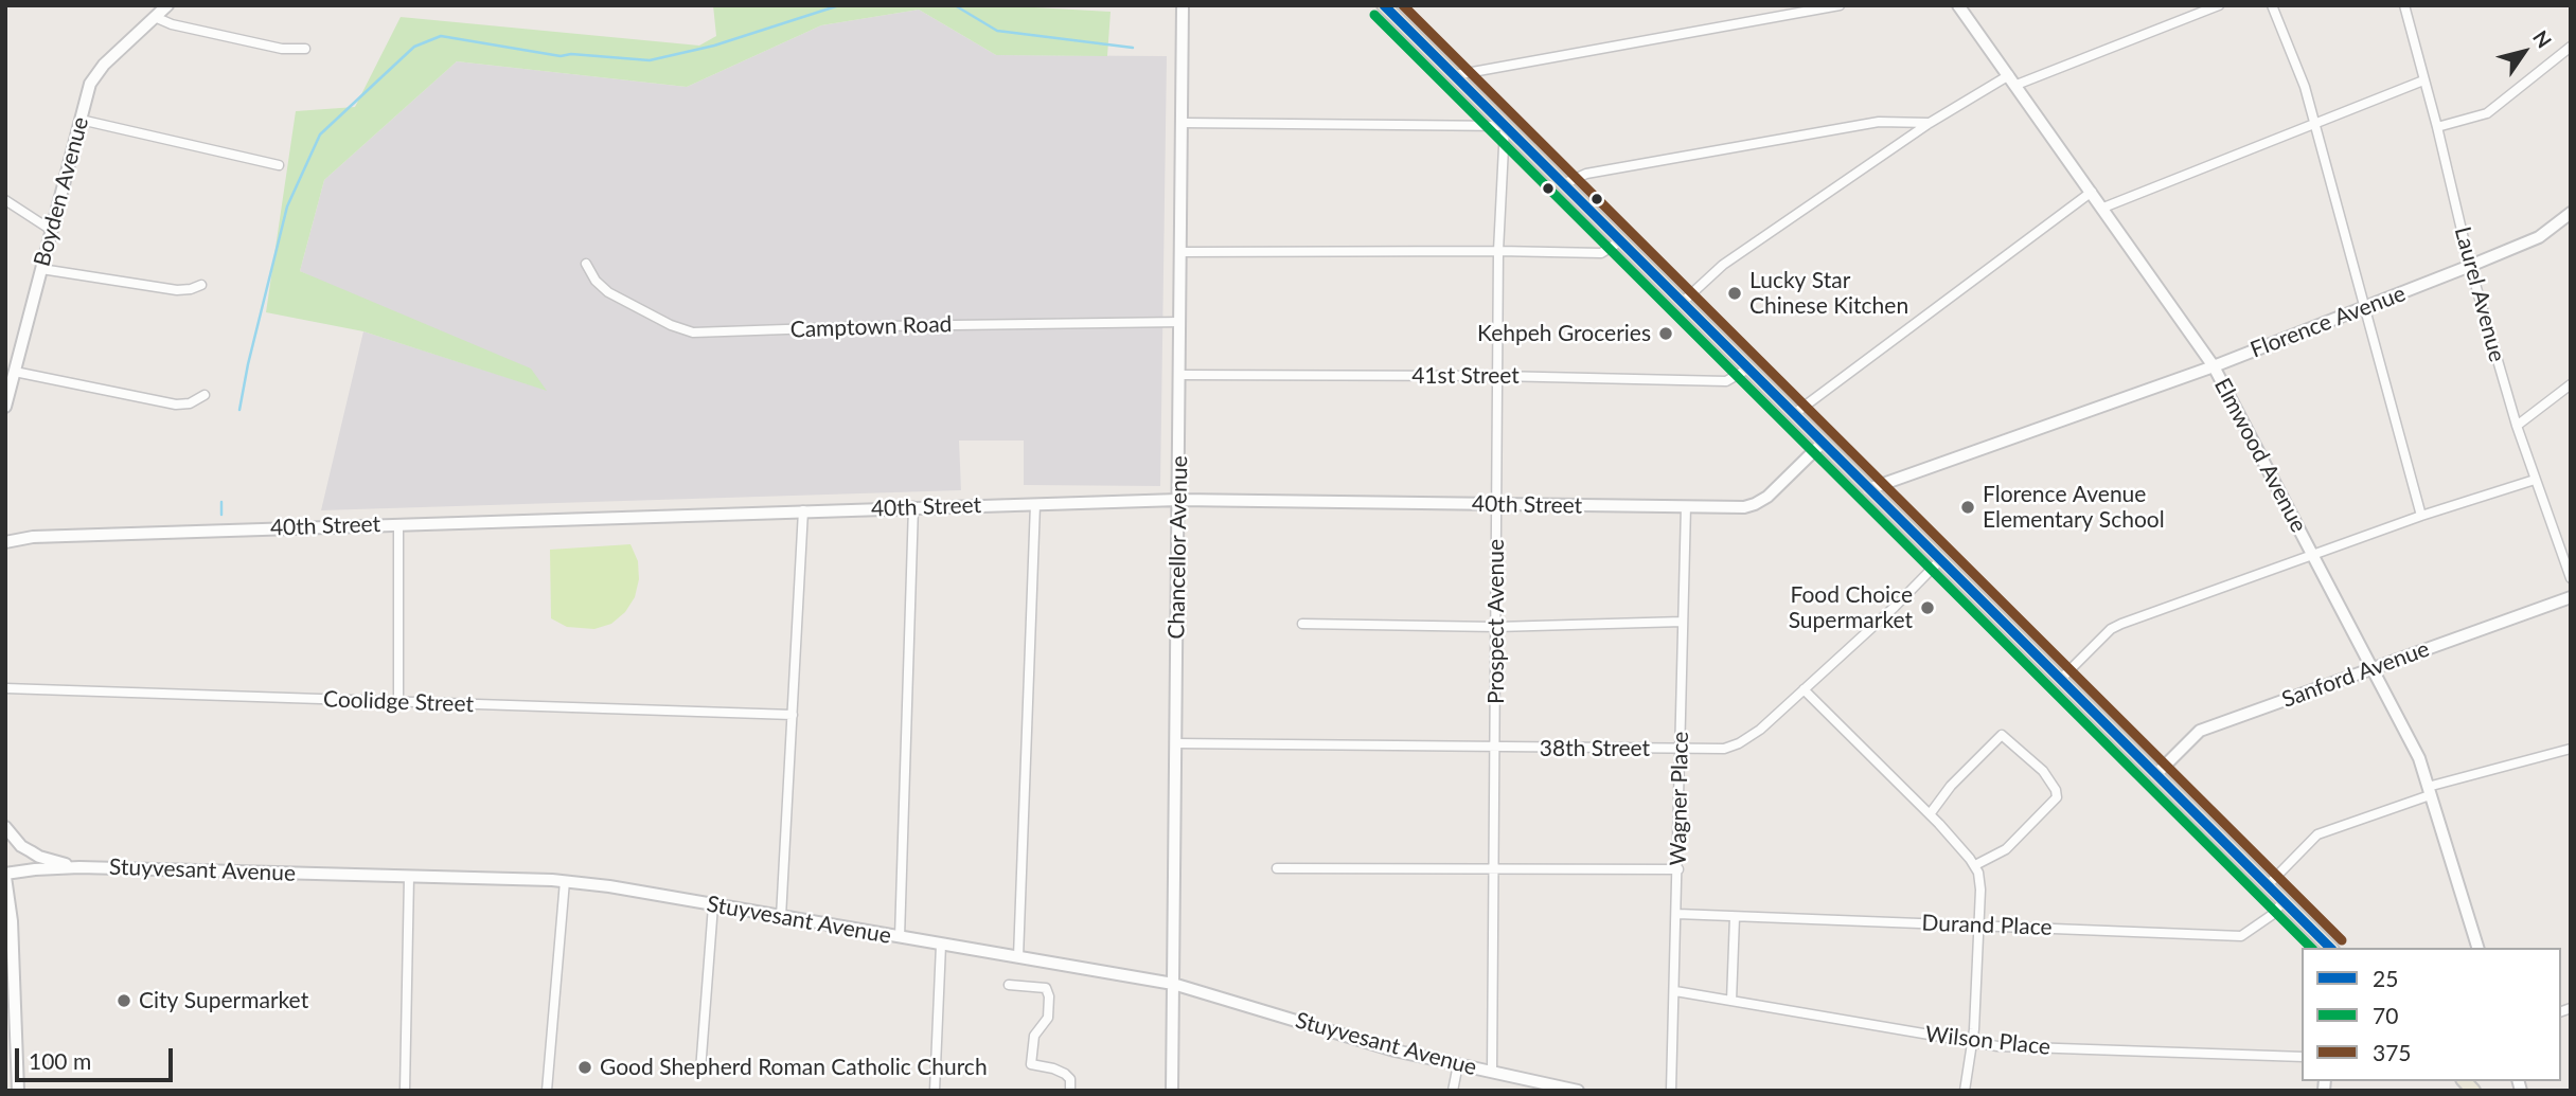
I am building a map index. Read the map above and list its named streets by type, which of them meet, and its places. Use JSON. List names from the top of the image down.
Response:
{
  "streets": {
    "street": [
      "Boyden Avenue",
      "Laurel Avenue",
      "Florence Avenue",
      "Camptown Road",
      "41st Street",
      "Elmwood Avenue",
      "40th Street",
      "Chancellor Avenue",
      "Prospect Avenue",
      "Sanford Avenue",
      "Coolidge Street",
      "38th Street",
      "Wagner Place",
      "Stuyvesant Avenue",
      "Durand Place",
      "Wilson Place"
    ]
  },
  "crossings": [
    ["Laurel Avenue", "Florence Avenue"],
    ["Florence Avenue", "Elmwood Avenue"],
    ["Camptown Road", "Chancellor Avenue"],
    ["41st Street", "Chancellor Avenue"],
    ["41st Street", "Prospect Avenue"],
    ["Elmwood Avenue", "Sanford Avenue"],
    ["40th Street", "Chancellor Avenue"],
    ["40th Street", "Prospect Avenue"],
    ["40th Street", "Wagner Place"],
    ["Chancellor Avenue", "38th Street"],
    ["Chancellor Avenue", "Stuyvesant Avenue"],
    ["Prospect Avenue", "38th Street"],
    ["Prospect Avenue", "Stuyvesant Avenue"],
    ["38th Street", "Wagner Place"],
    ["Wagner Place", "Durand Place"],
    ["Wagner Place", "Wilson Place"]
  ],
  "places": [
    "Lucky Star Chinese Kitchen",
    "Kehpeh Groceries",
    "Florence Avenue Elementary School",
    "Food Choice Supermarket",
    "City Supermarket",
    "Good Shepherd Roman Catholic Church"
  ],
  "lines": ["transit line 25", "transit line 375", "transit line 70"],
  "legend": ["25", "70", "375"],
  "scale_bar": "100 m",
  "north": "top right"
}
